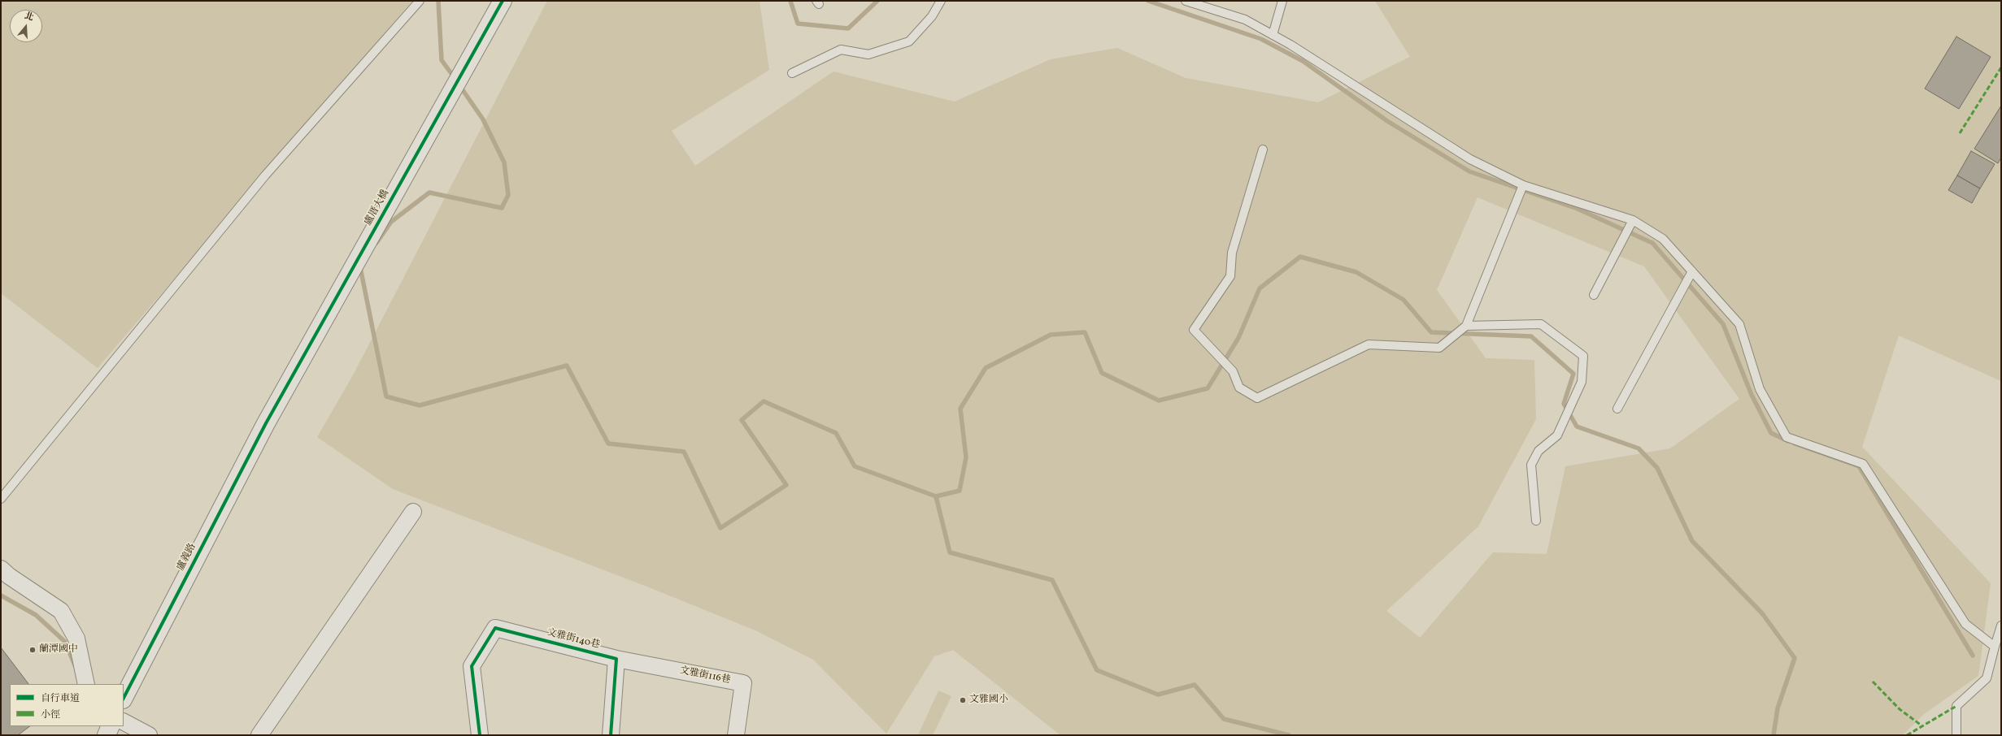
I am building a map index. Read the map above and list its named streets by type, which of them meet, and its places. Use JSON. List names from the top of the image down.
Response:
{
  "streets": {
    "street": [
      "盧厝大橋",
      "盧義路",
      "文雅街140巷",
      "文雅街116巷"
    ]
  },
  "crossings": [
    ["盧厝大橋", "盧義路"],
    ["文雅街140巷", "文雅街116巷"]
  ],
  "places": ["蘭潭國中", "文雅國小"],
  "legend": ["自行車道", "小徑"],
  "north": "top"
}
